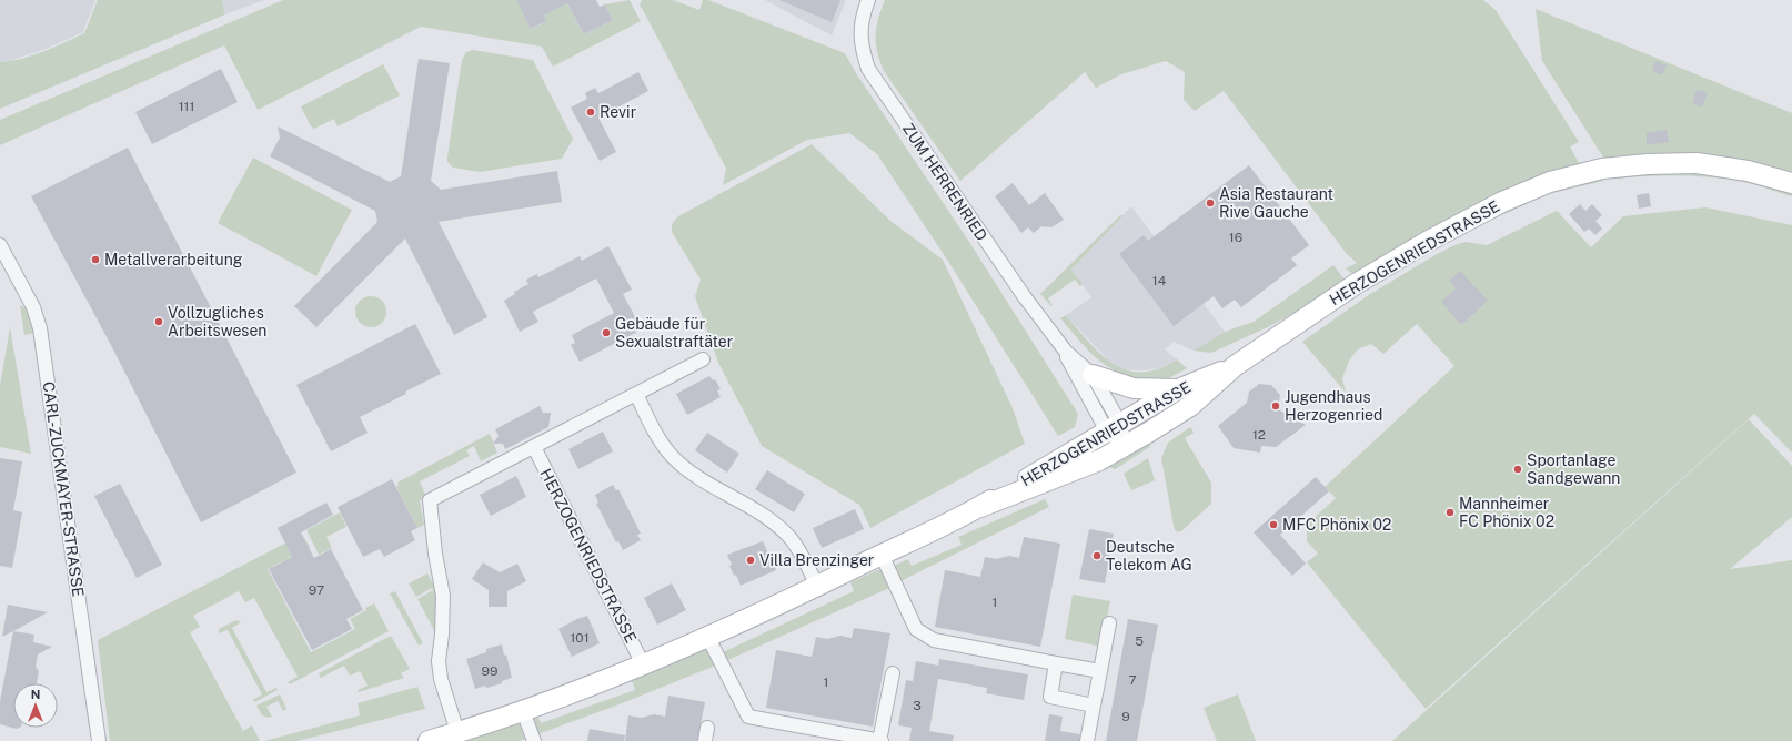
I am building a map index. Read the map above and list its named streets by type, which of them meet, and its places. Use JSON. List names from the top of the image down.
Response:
{
  "streets": {
    "street": ["ZUM HERRENRIED", "HERZOGENRIEDSTRASSE", "CARL-ZUCKMAYER-STRASSE"]
  },
  "crossings": [
    ["ZUM HERRENRIED", "HERZOGENRIEDSTRASSE"]
  ],
  "places": [
    "Revir",
    "Asia Restaurant Rive Gauche",
    "Metallverarbeitung",
    "Vollzugliches Arbeitswesen",
    "Gebäude für Sexualstraftäter",
    "Jugendhaus Herzogenried",
    "Sportanlage Sandgewann",
    "Mannheimer FC Phönix 02",
    "MFC Phönix 02",
    "Deutsche Telekom AG",
    "Villa Brenzinger"
  ],
  "house_numbers": [
    "111",
    "16",
    "14",
    "12",
    "97",
    "1",
    "101",
    "5",
    "99",
    "7",
    "1",
    "3",
    "9"
  ],
  "north": "top"
}
